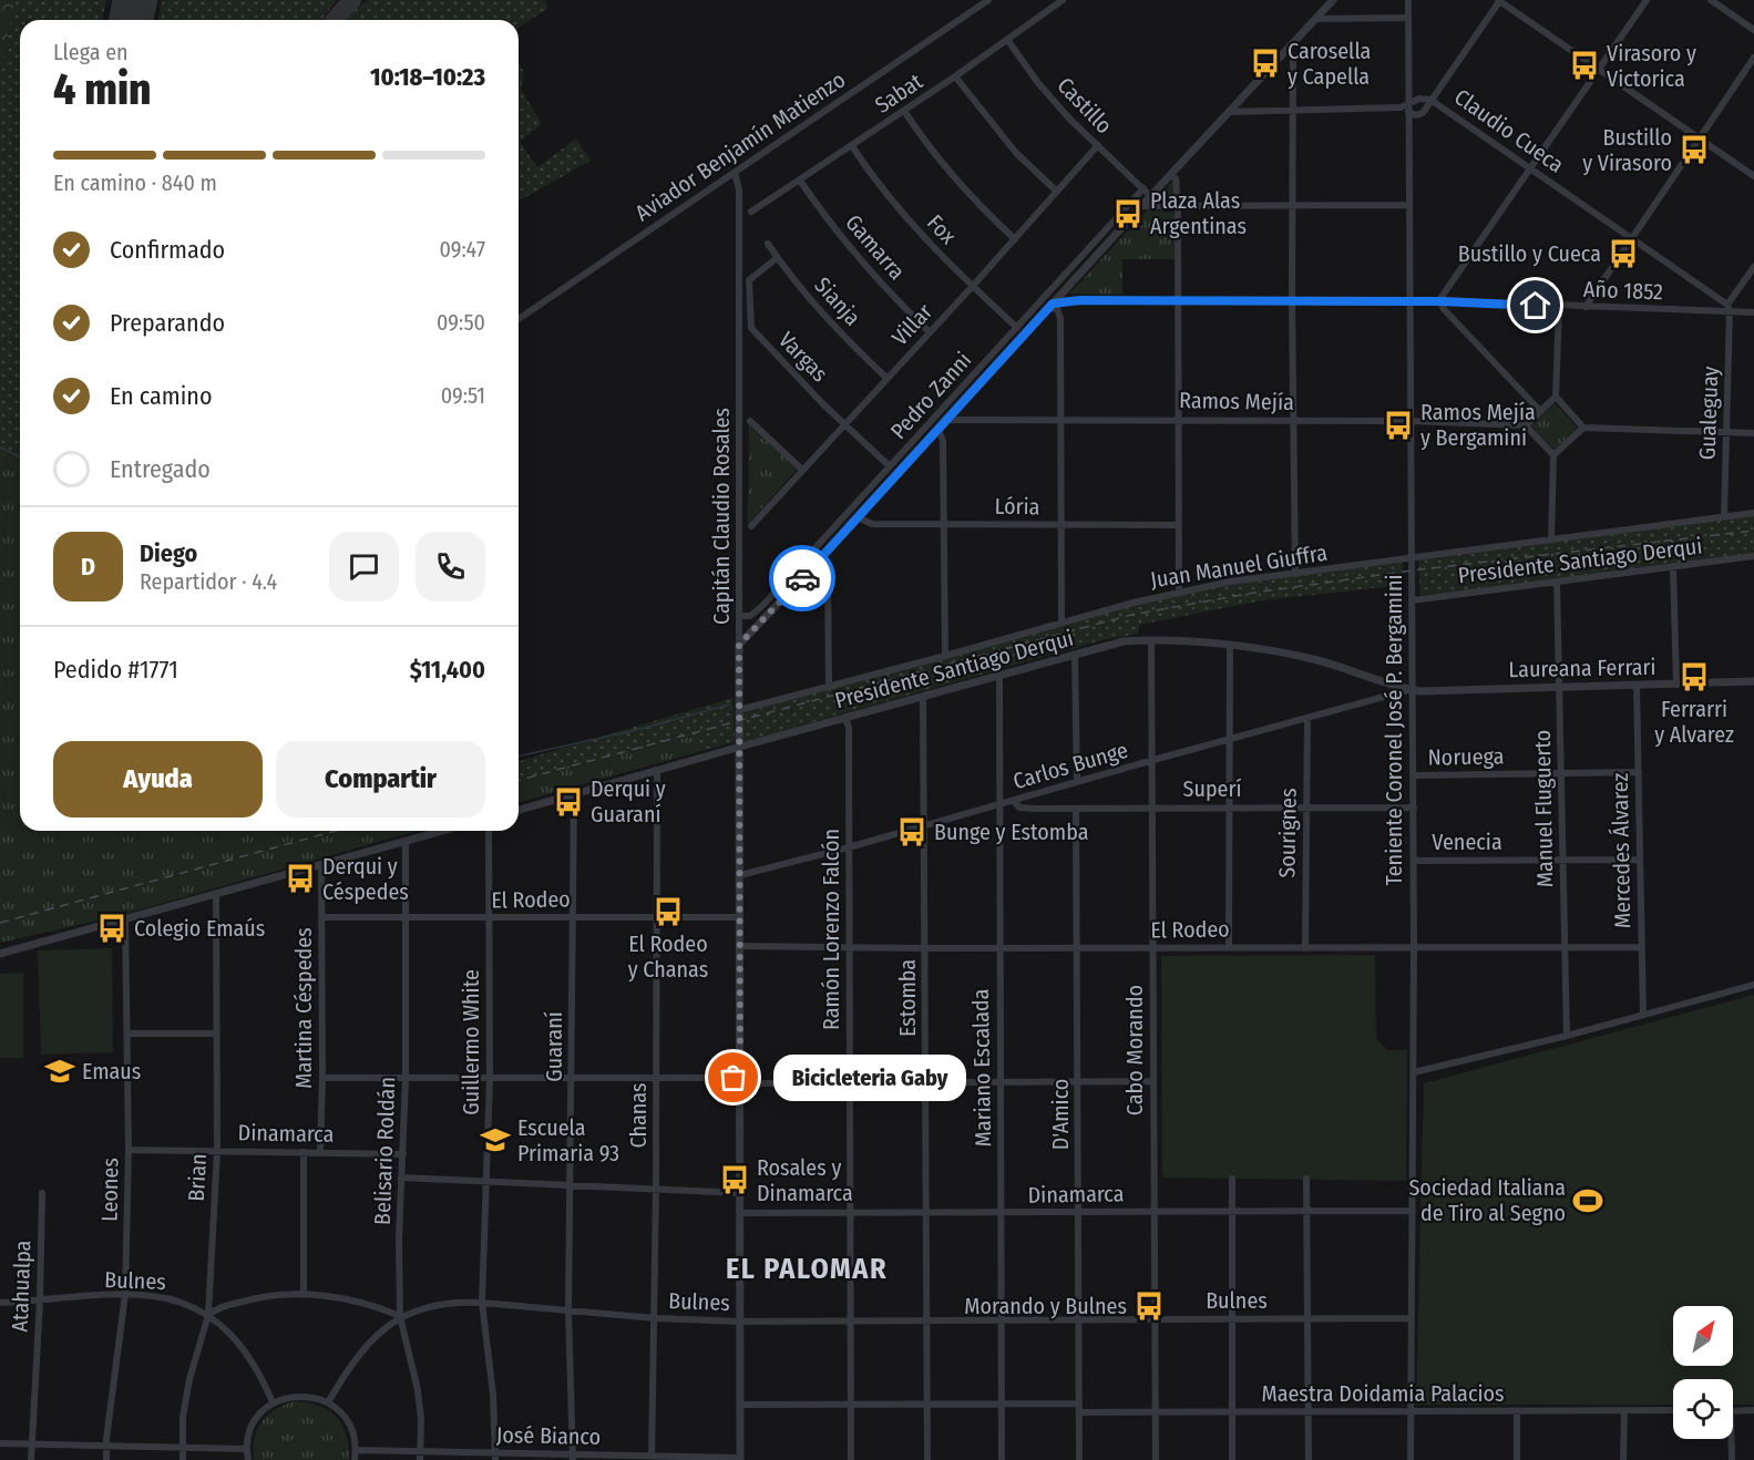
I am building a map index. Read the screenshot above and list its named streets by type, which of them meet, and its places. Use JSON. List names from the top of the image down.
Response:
{
  "streets": {
    "street": [
      "Sabat",
      "Castillo",
      "Claudio Cueca",
      "Aviador Benjamín Matienzo",
      "Fox",
      "Gamarra",
      "Año 1852",
      "Sianja",
      "Villar",
      "Vargas",
      "Pedro Zanni",
      "Ramos Mejía",
      "Gualeguay",
      "Lória",
      "Capitán Claudio Rosales",
      "Presidente Santiago Derqui",
      "Juan Manuel Giuffra",
      "Laureana Ferrari",
      "Teniente Coronel José P. Bergamini",
      "Noruega",
      "Carlos Bunge",
      "Superí",
      "Manuel Fluguerto",
      "Sourignes",
      "Venecia",
      "Mercedes Álvarez",
      "El Rodeo",
      "Ramón Lorenzo Falcón",
      "Estomba",
      "Martina Céspedes",
      "Guillermo White",
      "Guaraní",
      "Cabo Morando",
      "Mariano Escalada",
      "D'Amico",
      "Chanas",
      "Dinamarca",
      "Belisario Roldán",
      "Brian",
      "Leones",
      "Bulnes",
      "Atahualpa",
      "Maestra Doidamia Palacios",
      "José Bianco"
    ]
  },
  "crossings": [
    ["Sabat", "Castillo"],
    ["Sabat", "Fox"],
    ["Sabat", "Gamarra"],
    ["Castillo", "Villar"],
    ["Castillo", "Pedro Zanni"],
    ["Claudio Cueca", "Año 1852"],
    ["Claudio Cueca", "Gualeguay"],
    ["Claudio Cueca", "Teniente Coronel José P. Bergamini"],
    ["Aviador Benjamín Matienzo", "Capitán Claudio Rosales"],
    ["Fox", "Villar"],
    ["Fox", "Pedro Zanni"],
    ["Gamarra", "Villar"],
    ["Año 1852", "Gualeguay"],
    ["Año 1852", "Teniente Coronel José P. Bergamini"],
    ["Sianja", "Villar"],
    ["Sianja", "Vargas"],
    ["Villar", "Vargas"],
    ["Vargas", "Pedro Zanni"],
    ["Pedro Zanni", "Capitán Claudio Rosales"],
    ["Ramos Mejía", "Teniente Coronel José P. Bergamini"],
    ["Gualeguay", "Juan Manuel Giuffra"],
    ["Capitán Claudio Rosales", "Presidente Santiago Derqui"],
    ["Capitán Claudio Rosales", "Juan Manuel Giuffra"],
    ["Capitán Claudio Rosales", "Carlos Bunge"],
    ["Capitán Claudio Rosales", "El Rodeo"],
    ["Capitán Claudio Rosales", "Dinamarca"],
    ["Capitán Claudio Rosales", "Bulnes"],
    ["Capitán Claudio Rosales", "José Bianco"],
    ["Presidente Santiago Derqui", "Laureana Ferrari"],
    ["Presidente Santiago Derqui", "Teniente Coronel José P. Bergamini"],
    ["Presidente Santiago Derqui", "Carlos Bunge"],
    ["Presidente Santiago Derqui", "Manuel Fluguerto"],
    ["Presidente Santiago Derqui", "Ramón Lorenzo Falcón"],
    ["Presidente Santiago Derqui", "Estomba"],
    ["Presidente Santiago Derqui", "Guaraní"],
    ["Presidente Santiago Derqui", "Cabo Morando"],
    ["Presidente Santiago Derqui", "Mariano Escalada"],
    ["Presidente Santiago Derqui", "Chanas"],
    ["Juan Manuel Giuffra", "Teniente Coronel José P. Bergamini"],
    ["Laureana Ferrari", "Teniente Coronel José P. Bergamini"],
    ["Laureana Ferrari", "Carlos Bunge"],
    ["Laureana Ferrari", "Manuel Fluguerto"],
    ["Laureana Ferrari", "Mercedes Álvarez"],
    ["Teniente Coronel José P. Bergamini", "Noruega"],
    ["Teniente Coronel José P. Bergamini", "Carlos Bunge"],
    ["Teniente Coronel José P. Bergamini", "Superí"],
    ["Teniente Coronel José P. Bergamini", "Venecia"],
    ["Teniente Coronel José P. Bergamini", "El Rodeo"],
    ["Teniente Coronel José P. Bergamini", "Dinamarca"],
    ["Teniente Coronel José P. Bergamini", "Bulnes"],
    ["Teniente Coronel José P. Bergamini", "Maestra Doidamia Palacios"],
    ["Noruega", "Manuel Fluguerto"],
    ["Noruega", "Mercedes Álvarez"],
    ["Carlos Bunge", "Superí"],
    ["Carlos Bunge", "Sourignes"],
    ["Carlos Bunge", "Ramón Lorenzo Falcón"],
    ["Carlos Bunge", "Estomba"],
    ["Carlos Bunge", "Cabo Morando"],
    ["Carlos Bunge", "Mariano Escalada"],
    ["Superí", "Sourignes"],
    ["Superí", "Cabo Morando"],
    ["Superí", "D'Amico"],
    ["Manuel Fluguerto", "Venecia"],
    ["Manuel Fluguerto", "El Rodeo"],
    ["Sourignes", "El Rodeo"],
    ["Venecia", "Mercedes Álvarez"],
    ["Mercedes Álvarez", "El Rodeo"],
    ["El Rodeo", "Ramón Lorenzo Falcón"],
    ["El Rodeo", "Estomba"],
    ["El Rodeo", "Martina Céspedes"],
    ["El Rodeo", "Guillermo White"],
    ["El Rodeo", "Guaraní"],
    ["El Rodeo", "Cabo Morando"],
    ["El Rodeo", "Mariano Escalada"],
    ["El Rodeo", "D'Amico"],
    ["El Rodeo", "Chanas"],
    ["El Rodeo", "Belisario Roldán"],
    ["Ramón Lorenzo Falcón", "Dinamarca"],
    ["Ramón Lorenzo Falcón", "Bulnes"],
    ["Estomba", "Dinamarca"],
    ["Estomba", "Bulnes"],
    ["Martina Céspedes", "Dinamarca"],
    ["Guillermo White", "Bulnes"],
    ["Guillermo White", "José Bianco"],
    ["Guaraní", "Bulnes"],
    ["Guaraní", "José Bianco"],
    ["Cabo Morando", "Dinamarca"],
    ["Cabo Morando", "Bulnes"],
    ["Cabo Morando", "Maestra Doidamia Palacios"],
    ["Mariano Escalada", "Dinamarca"],
    ["Mariano Escalada", "Bulnes"],
    ["D'Amico", "Dinamarca"],
    ["D'Amico", "Bulnes"],
    ["D'Amico", "Maestra Doidamia Palacios"],
    ["Chanas", "Bulnes"],
    ["Chanas", "José Bianco"],
    ["Dinamarca", "Belisario Roldán"],
    ["Dinamarca", "Brian"],
    ["Dinamarca", "Leones"],
    ["Belisario Roldán", "Bulnes"],
    ["Belisario Roldán", "José Bianco"],
    ["Brian", "Bulnes"],
    ["Leones", "Bulnes"],
    ["Bulnes", "Atahualpa"]
  ],
  "districts": ["EL PALOMAR"],
  "places": {
    "bus stop": [
      "Carosella y Capella",
      "Virasoro y Victorica",
      "Bustillo y Virasoro",
      "Plaza Alas Argentinas",
      "Bustillo y Cueca",
      "Ramos Mejía y Bergamini",
      "Ferrarri y Alvarez",
      "Derqui y Guaraní",
      "Bunge y Estomba",
      "Derqui y Céspedes",
      "El Rodeo y Chanas",
      "Colegio Emaús",
      "Rosales y Dinamarca",
      "Morando y Bulnes"
    ],
    "school or university": ["Emaus", "Escuela Primaria 93"],
    "other": ["Bicicleteria Gaby"],
    "sports": ["Sociedad Italiana de Tiro al Segno"]
  },
  "north": "top right",
  "page": {
    "heading": ["4 min", "Llega en", "10:18–10:23"],
    "panel": [
      "Diego",
      "Repartidor · 4.4",
      "Pedido #1771",
      "$11,400"
    ],
    "bar": "En camino · 840 m",
    "list": [
      ["Confirmado", "09:47"],
      ["Preparando", "09:50"],
      ["En camino", "09:51"],
      "Entregado"
    ],
    "round": "D",
    "buttons": ["Ayuda", "Compartir"],
    "bubble": "Bicicleteria Gaby"
  }
}
